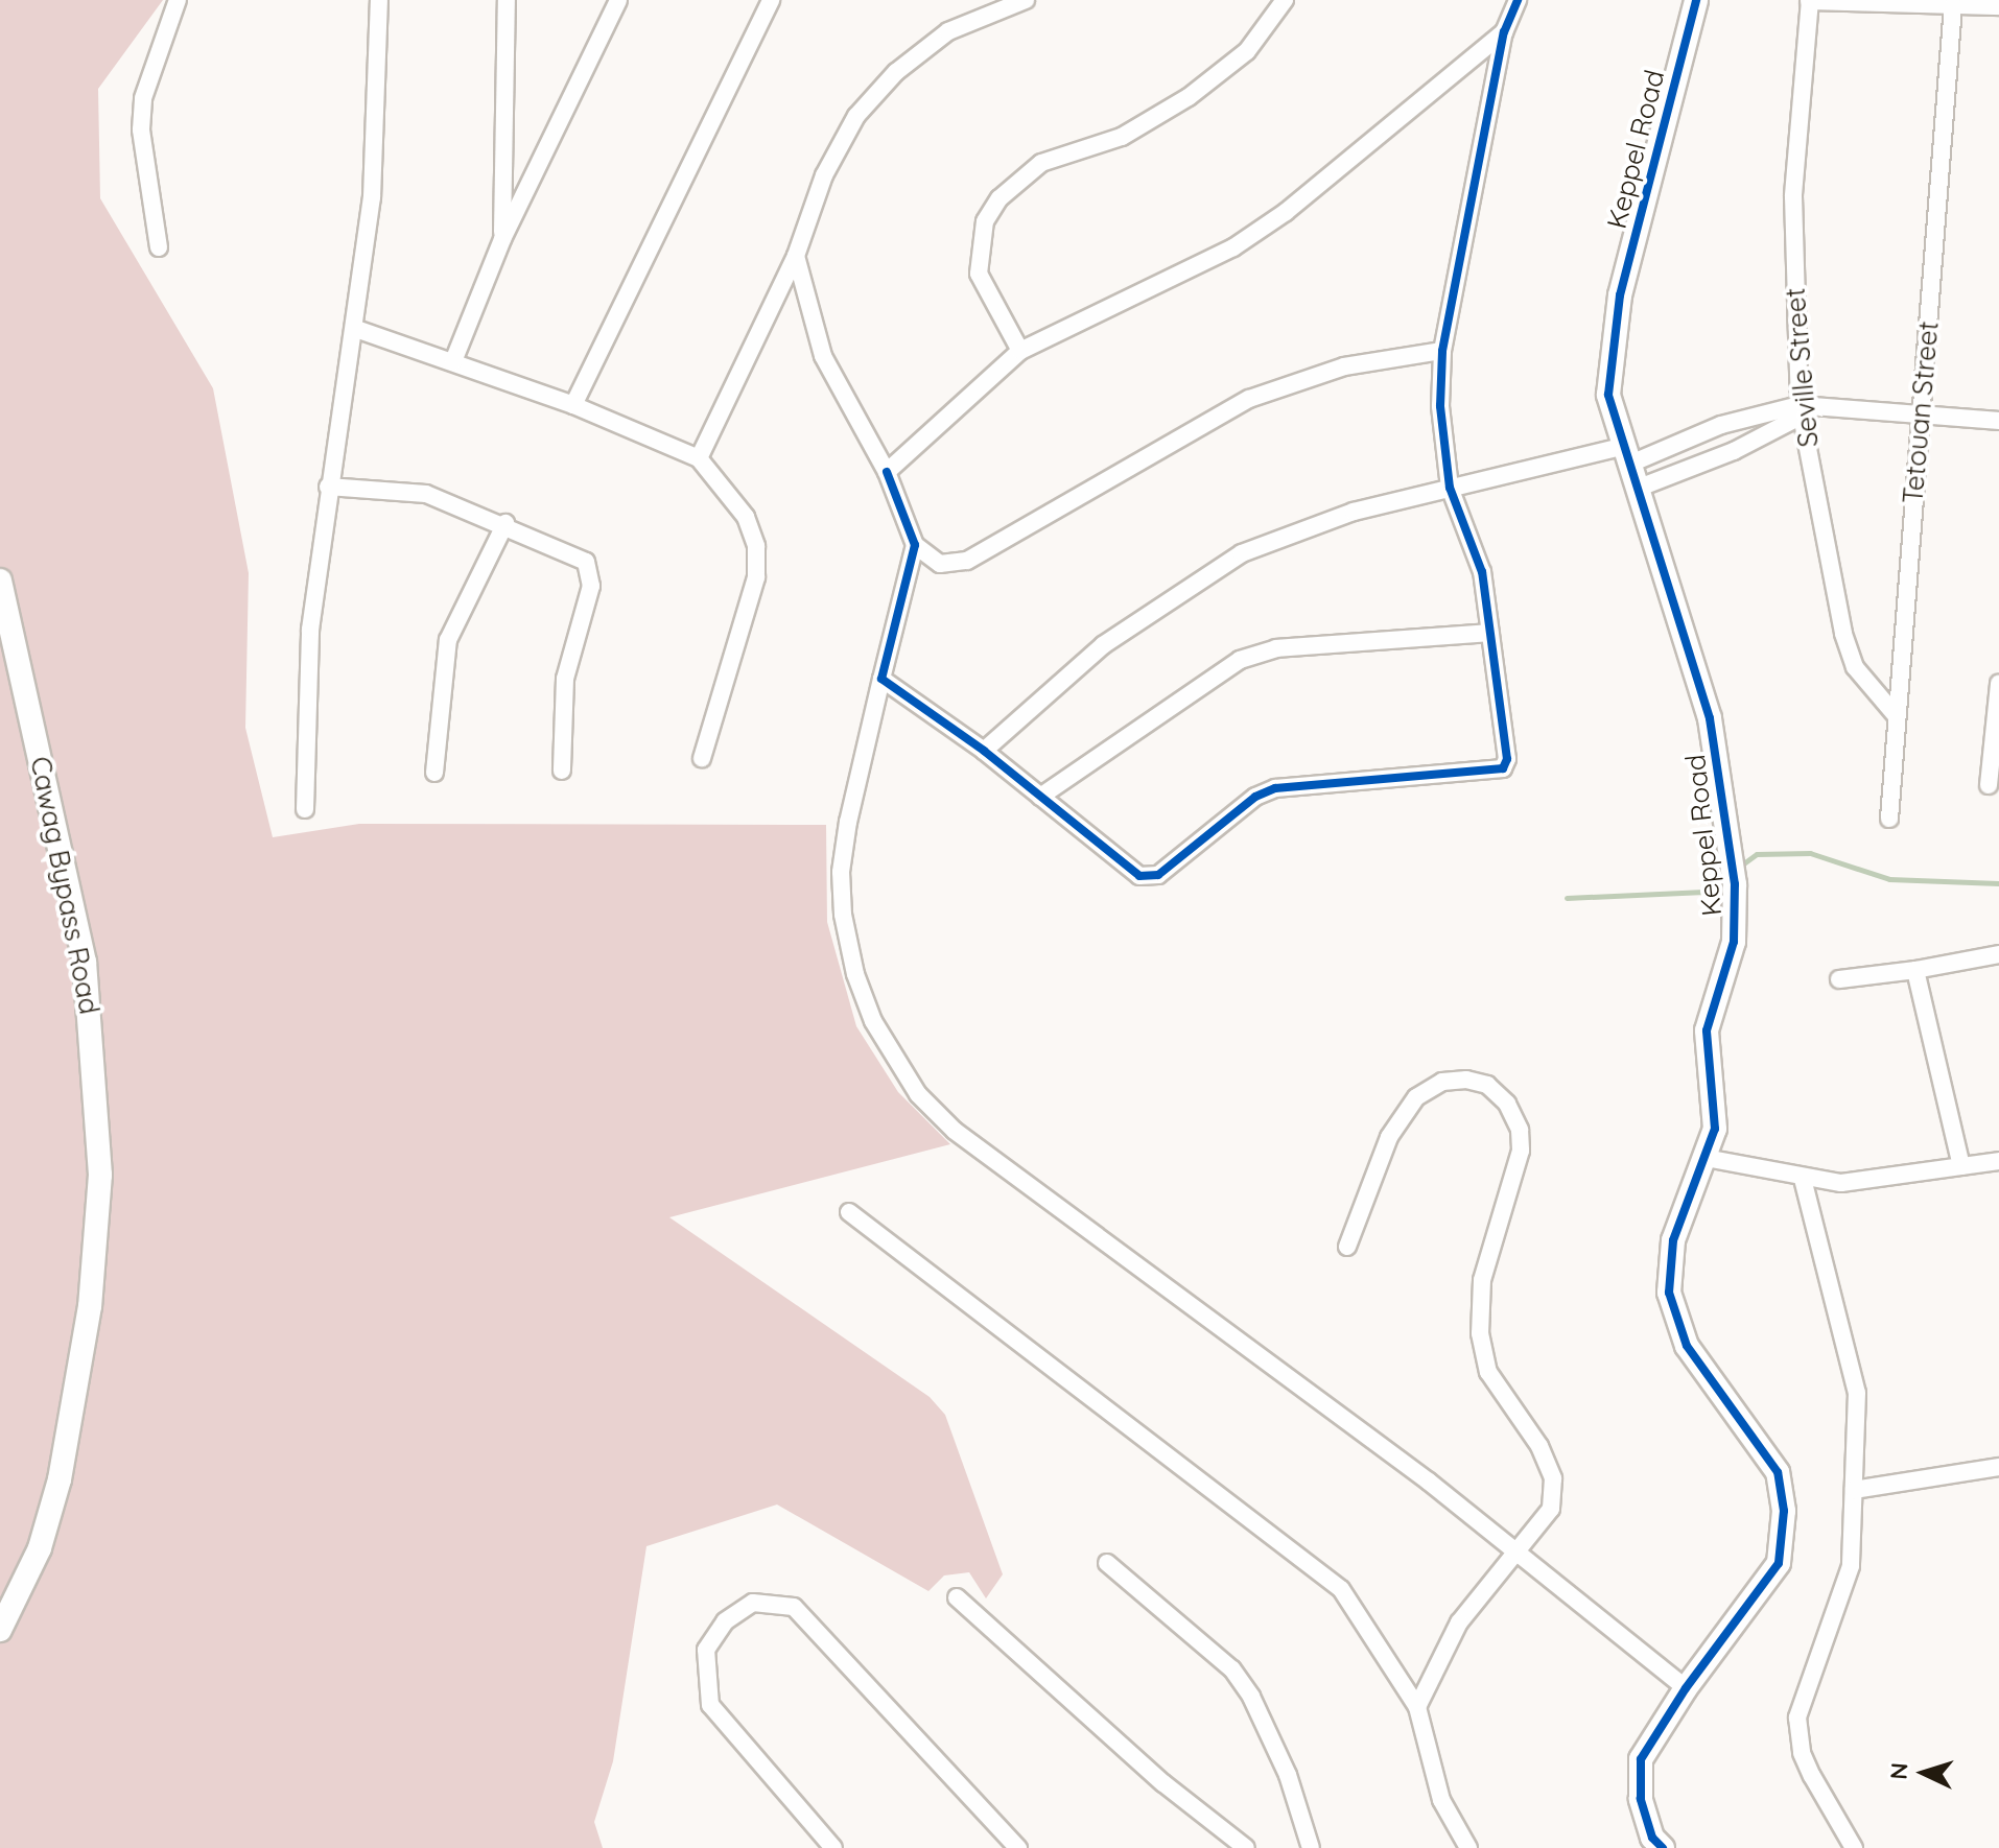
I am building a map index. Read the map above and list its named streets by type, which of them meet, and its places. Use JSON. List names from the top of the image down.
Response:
{
  "streets": {
    "street": [
      "Keppel Road",
      "Seville Street",
      "Tetouan Street",
      "Cawag Bypass Road"
    ]
  },
  "crossings": [
    ["Seville Street", "Tetouan Street"]
  ],
  "north": "left"
}
